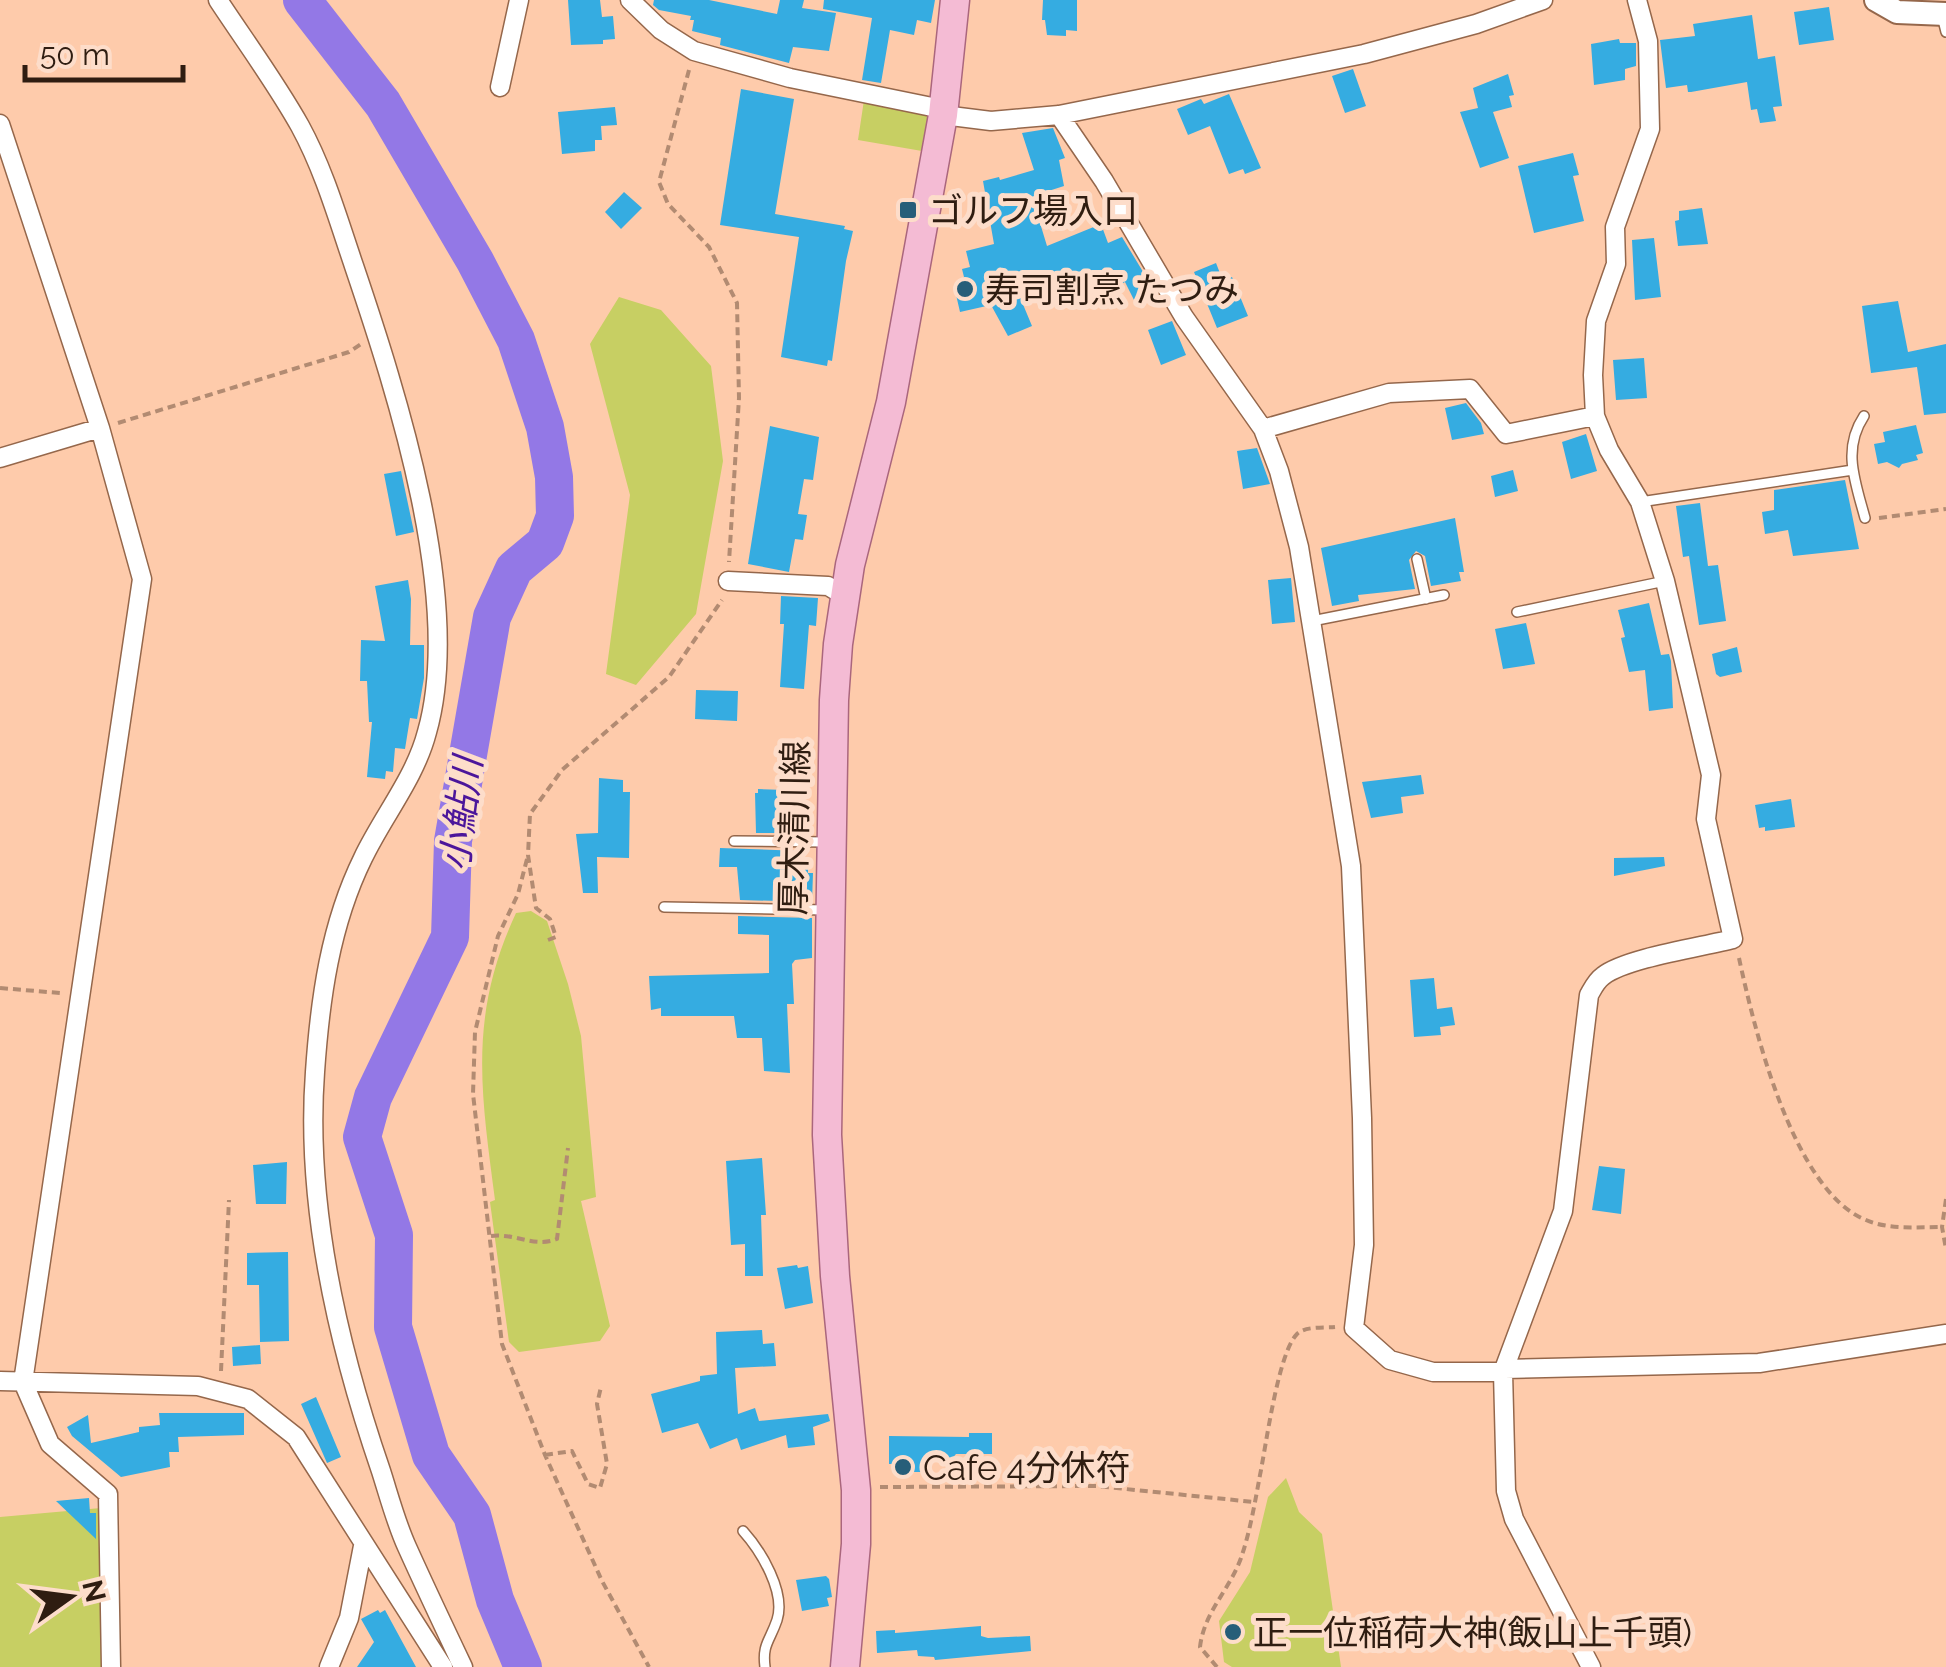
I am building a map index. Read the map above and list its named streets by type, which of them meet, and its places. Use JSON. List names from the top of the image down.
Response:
{
  "streets": {
    "main road": ["厚木清川線"]
  },
  "water": ["小鮎川"],
  "places": {
    "transit": ["ゴルフ場入口"],
    "other": ["寿司割烹 たつみ", "Cafe 4分休符", "正一位稲荷大神(飯山上千頭)"]
  },
  "scale_bar": "50 m",
  "north": "right"
}
